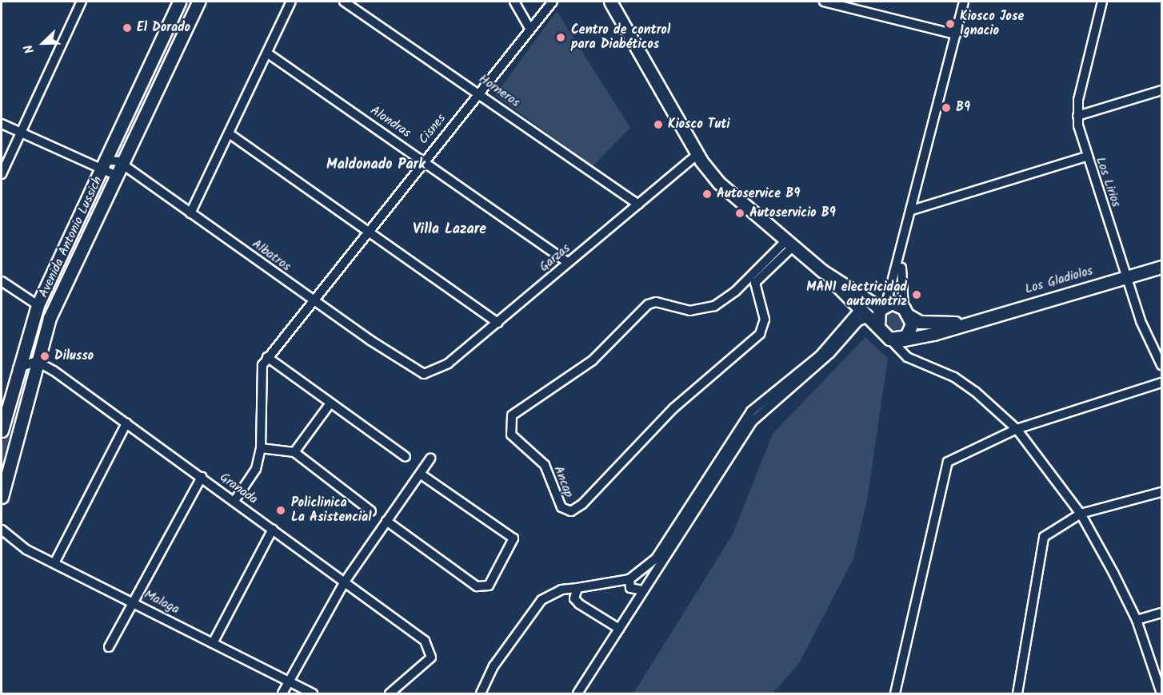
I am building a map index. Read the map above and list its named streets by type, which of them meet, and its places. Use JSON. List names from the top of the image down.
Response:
{
  "streets": {
    "main road": ["Avenida Antonio Lussich", "Los Gladiolos"],
    "street": [
      "Horneros",
      "Alondras",
      "Cisnes",
      "Los Lirios",
      "Albatros",
      "Garzas",
      "Ancap",
      "Granada",
      "Malaga"
    ]
  },
  "crossings": [
    ["Horneros", "Cisnes"],
    ["Horneros", "Garzas"],
    ["Alondras", "Cisnes"],
    ["Alondras", "Garzas"],
    ["Cisnes", "Albatros"],
    ["Los Lirios", "Los Gladiolos"],
    ["Avenida Antonio Lussich", "Albatros"],
    ["Avenida Antonio Lussich", "Granada"],
    ["Albatros", "Garzas"]
  ],
  "districts": ["Maldonado Park", "Villa Lazare"],
  "places": [
    "Kiosco Jose Ignacio",
    "El Dorado",
    "Centro de control para Diabéticos",
    "B9",
    "Kiosco Tuti",
    "Autoservice B9",
    "Autoservicio B9",
    "MANI electricidad automotriz",
    "Dilusso",
    "Policlinica La Asistencial"
  ],
  "north": "bottom left"
}
